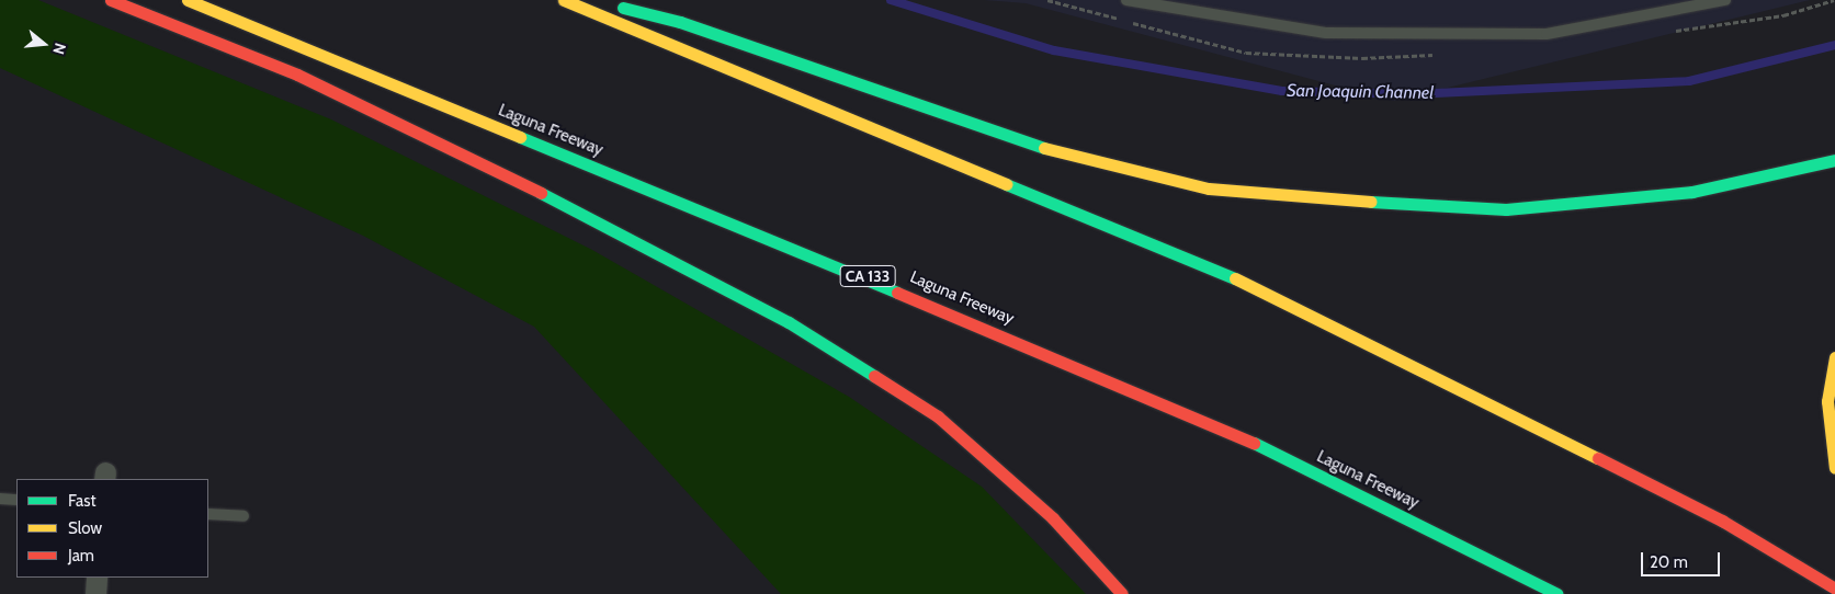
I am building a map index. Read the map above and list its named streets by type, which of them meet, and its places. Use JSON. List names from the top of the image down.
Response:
{
  "streets": {
    "highway": ["Laguna Freeway", "CA 133"]
  },
  "water": ["San Joaquin Channel"],
  "legend": ["Fast", "Slow", "Jam"],
  "scale_bar": "20 m",
  "north": "right"
}
